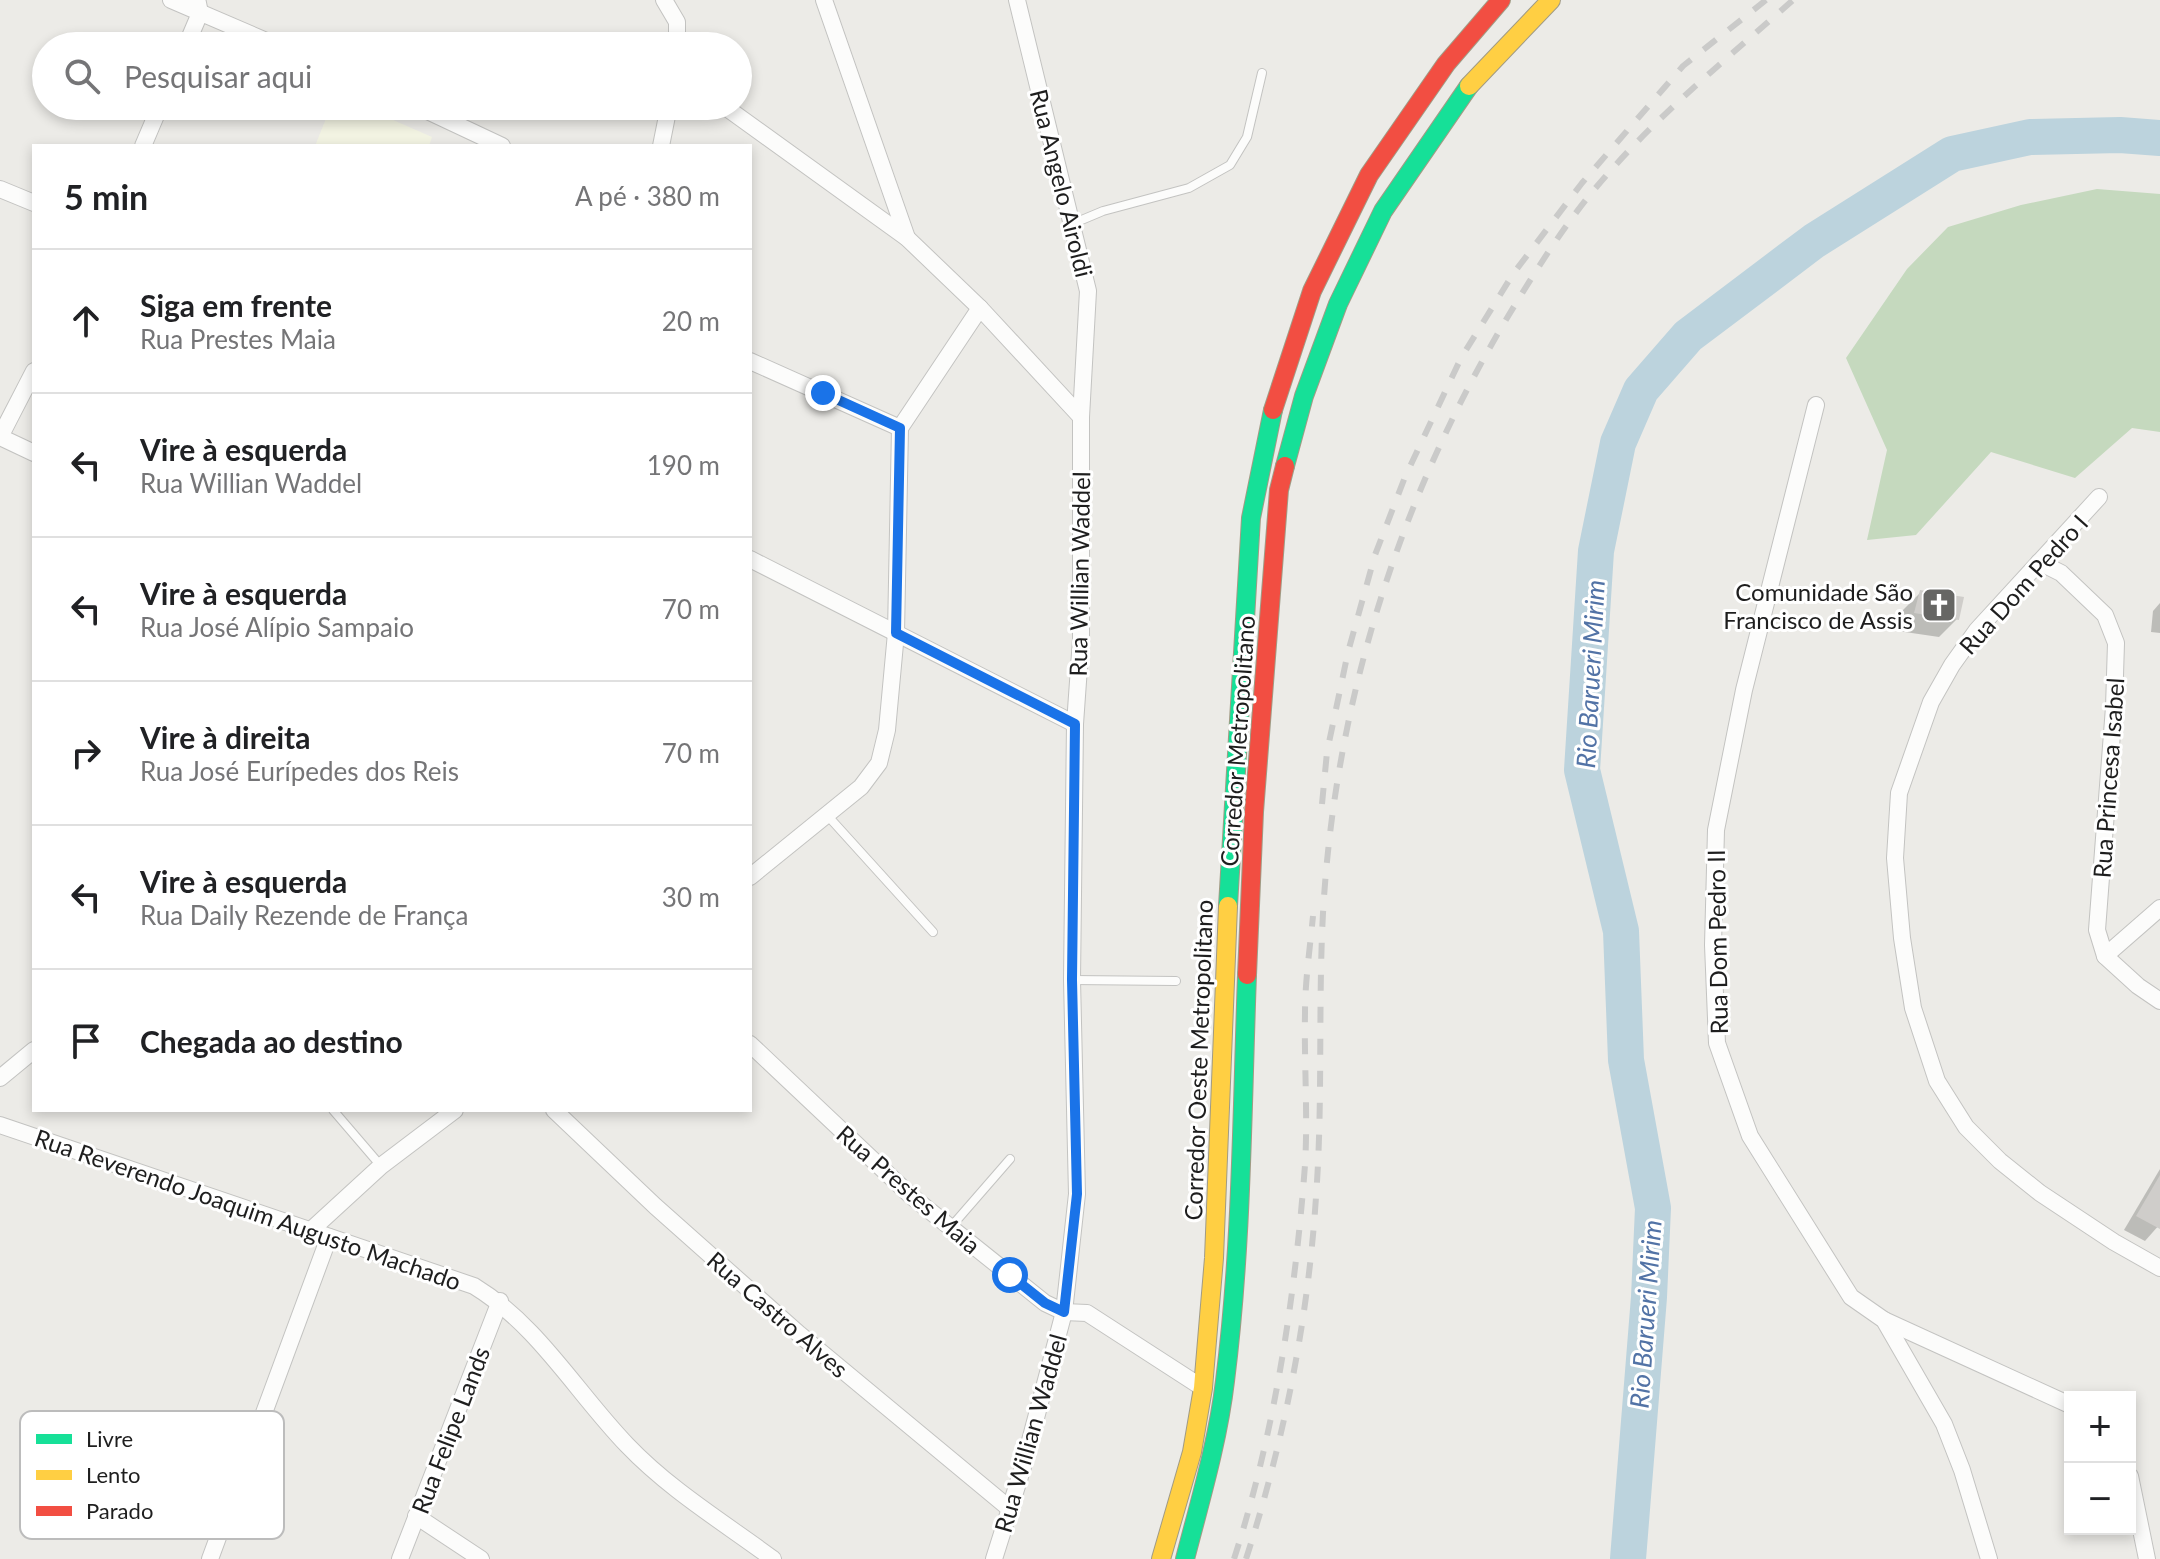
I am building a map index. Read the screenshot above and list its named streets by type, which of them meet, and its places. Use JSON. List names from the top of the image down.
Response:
{
  "streets": {
    "main road": ["Corredor Metropolitano", "Corredor Oeste Metropolitano"],
    "street": [
      "Rua Angelo Airoldi",
      "Rua Willian Waddel",
      "Rua Dom Pedro I",
      "Rua Princesa Isabel",
      "Rua Dom Pedro II",
      "Rua Prestes Maia",
      "Rua Reverendo Joaquim Augusto Machado",
      "Rua Castro Alves",
      "Rua Felipe Lands"
    ]
  },
  "crossings": [
    ["Rua Angelo Airoldi", "Rua Willian Waddel"],
    ["Rua Willian Waddel", "Rua Prestes Maia"],
    ["Rua Willian Waddel", "Rua Castro Alves"],
    ["Rua Dom Pedro I", "Rua Princesa Isabel"],
    ["Corredor Oeste Metropolitano", "Rua Prestes Maia"],
    ["Rua Reverendo Joaquim Augusto Machado", "Rua Felipe Lands"]
  ],
  "water": ["Rio Barueri Mirim"],
  "places": {
    "church": ["Comunidade São Francisco de Assis"]
  },
  "legend": ["Livre", "Lento", "Parado"],
  "page": {
    "search": "Pesquisar aqui",
    "heading": ["5 min", "A pé · 380 m"],
    "list": [
      ["Siga em frente", "Rua Prestes Maia", "20 m"],
      ["Vire à esquerda", "Rua Willian Waddel", "190 m"],
      ["Vire à esquerda", "Rua José Alípio Sampaio", "70 m"],
      ["Vire à direita", "Rua José Eurípedes dos Reis", "70 m"],
      ["Vire à esquerda", "Rua Daily Rezende de França", "30 m"],
      "Chegada ao destino"
    ],
    "map_buttons": ["+", "−"]
  }
}
